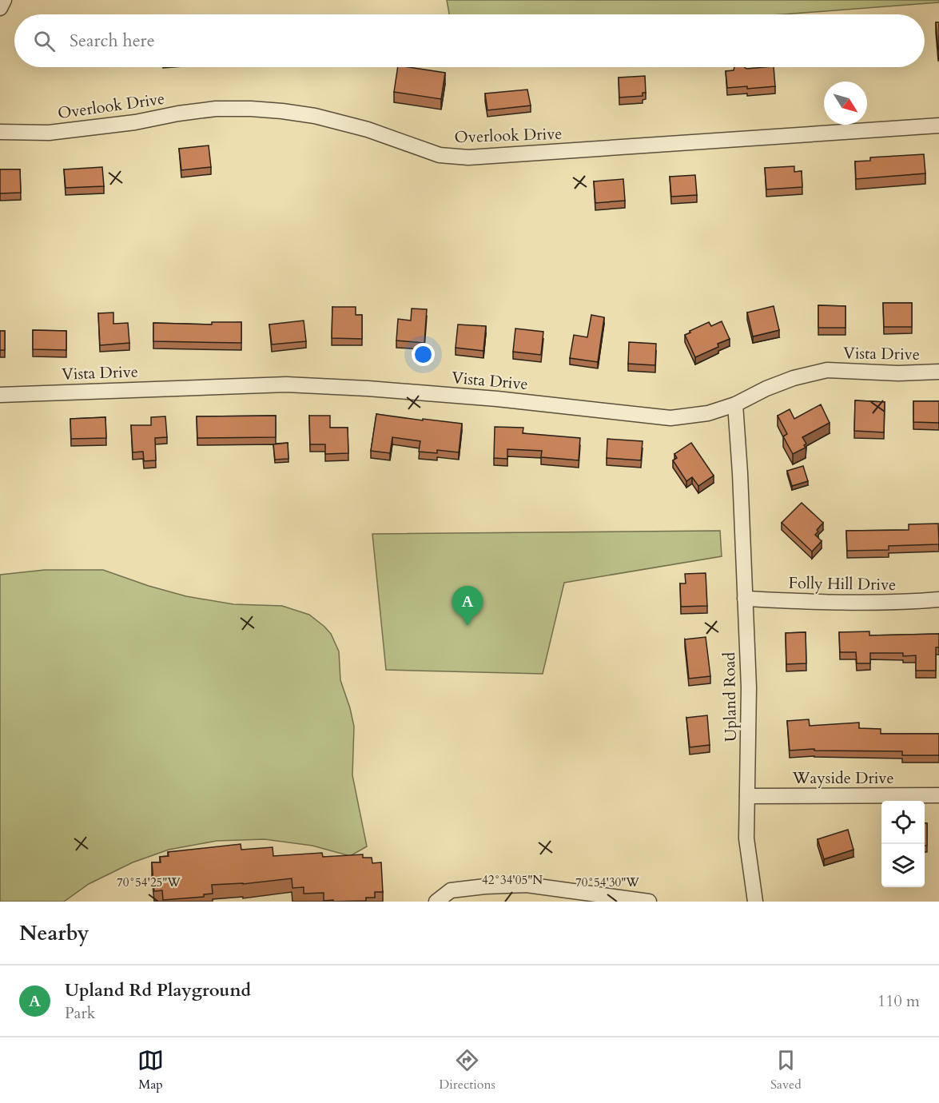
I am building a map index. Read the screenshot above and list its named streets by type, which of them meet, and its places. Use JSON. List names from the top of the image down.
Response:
{
  "streets": {
    "street": [
      "Overlook Drive",
      "Vista Drive",
      "Folly Hill Drive",
      "Upland Road",
      "Wayside Drive"
    ]
  },
  "crossings": [
    ["Vista Drive", "Upland Road"],
    ["Folly Hill Drive", "Upland Road"],
    ["Upland Road", "Wayside Drive"]
  ],
  "north": "bottom right",
  "page": {
    "search": "Search here",
    "pins": "A",
    "heading": "Nearby",
    "list": [
      {
        "mark": "A",
        "name": "Upland Rd Playground",
        "note": "Park",
        "value": "110 m"
      }
    ],
    "nav": ["Map", "Directions", "Saved"]
  },
  "coordinates": ["42°34'05\"N", "70°54'25\"W", "70°54'30\"W"]
}
